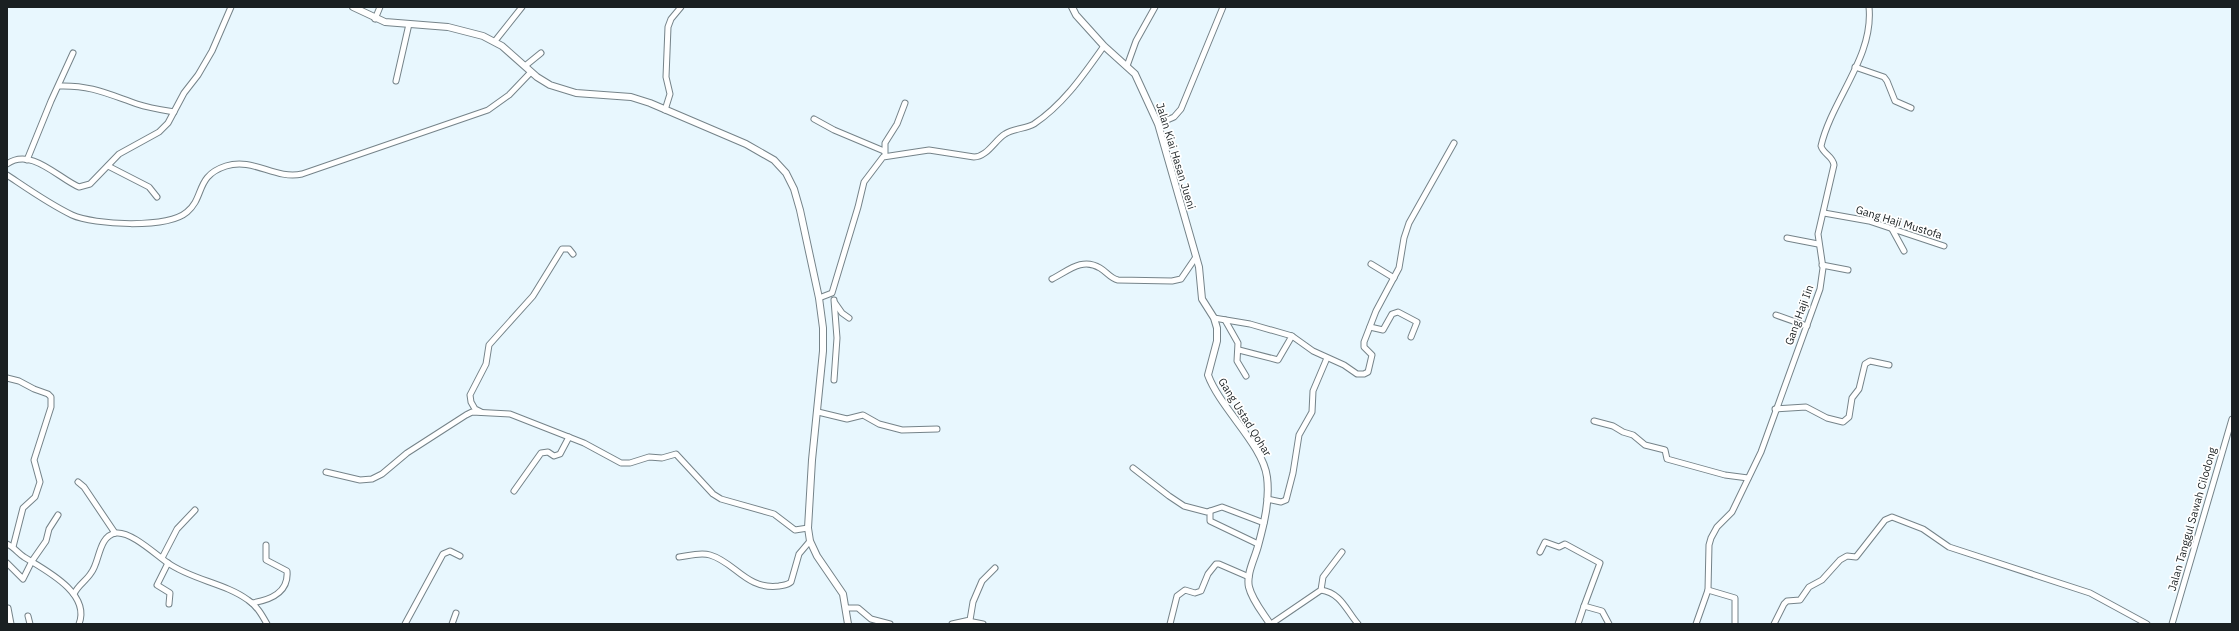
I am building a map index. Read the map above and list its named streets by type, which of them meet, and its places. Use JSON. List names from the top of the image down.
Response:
{
  "streets": {
    "street": [
      "Jalan Kiai Hasan Jueni",
      "Gang Haji Mustofa",
      "Gang Haji Iin",
      "Gang Ustad Qohar",
      "Jalan Tanggul Sawah Cilodong"
    ]
  },
  "crossings": [
    ["Jalan Kiai Hasan Jueni", "Gang Ustad Qohar"],
    ["Gang Haji Mustofa", "Gang Haji Iin"]
  ]
}
